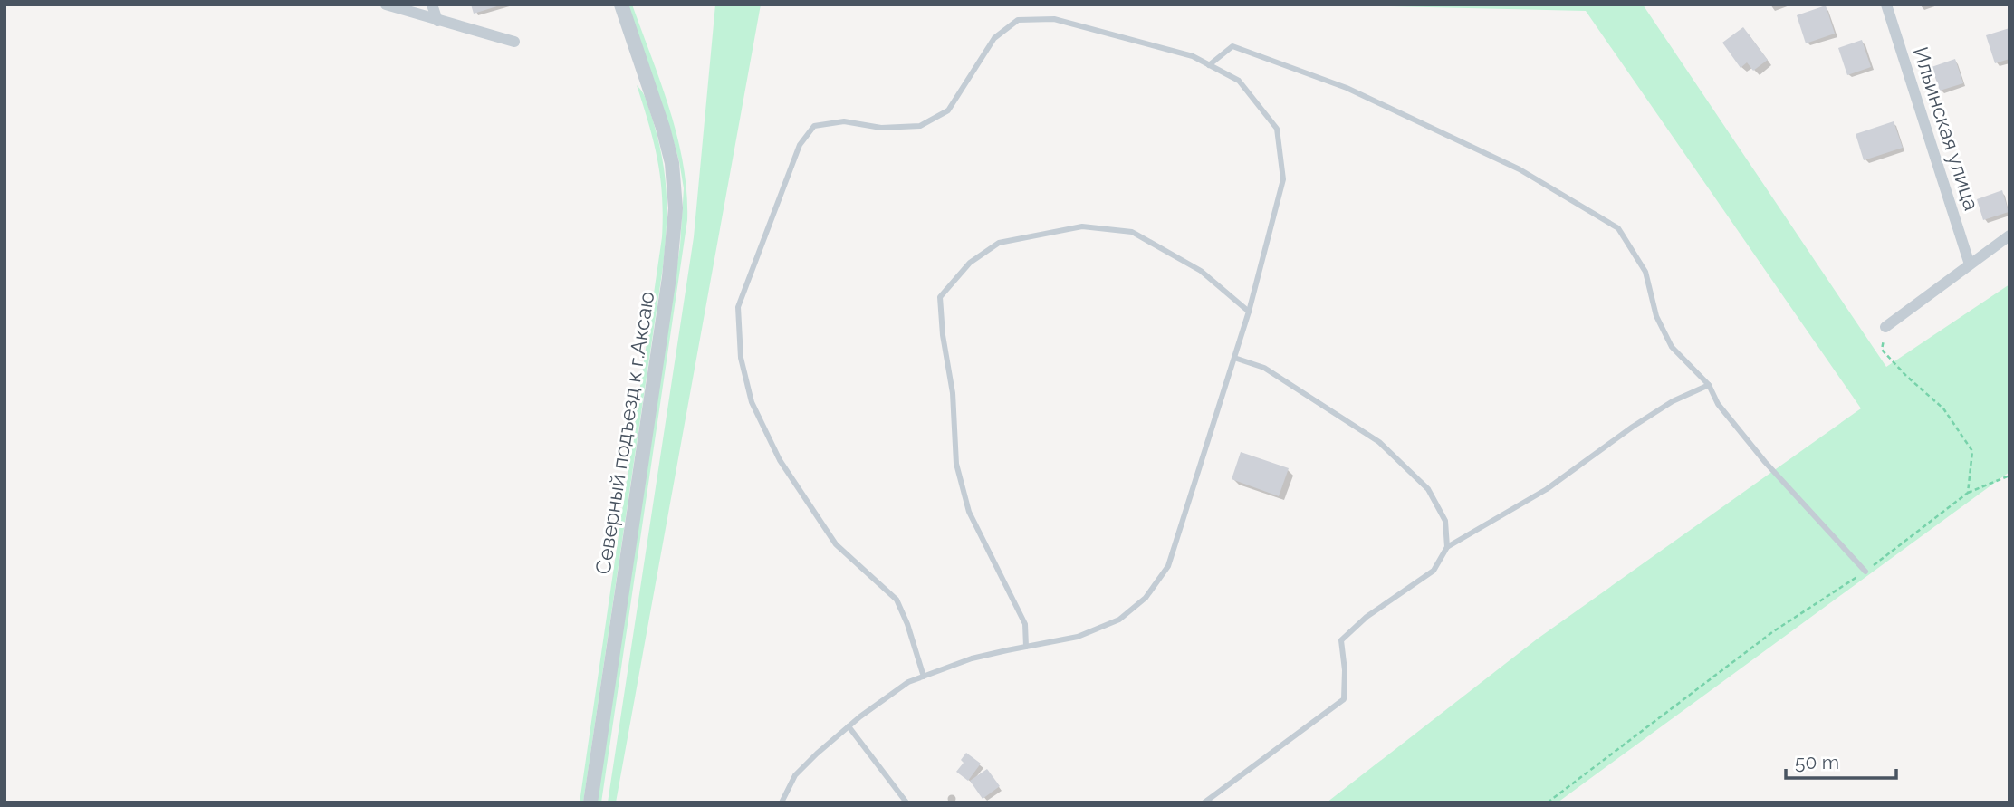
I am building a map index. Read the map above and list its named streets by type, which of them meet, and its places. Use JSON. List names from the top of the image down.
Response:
{
  "streets": {
    "street": ["Ильинская улица", "Северный подъезд к г.Аксаю"]
  },
  "scale_bar": "50 m"
}
